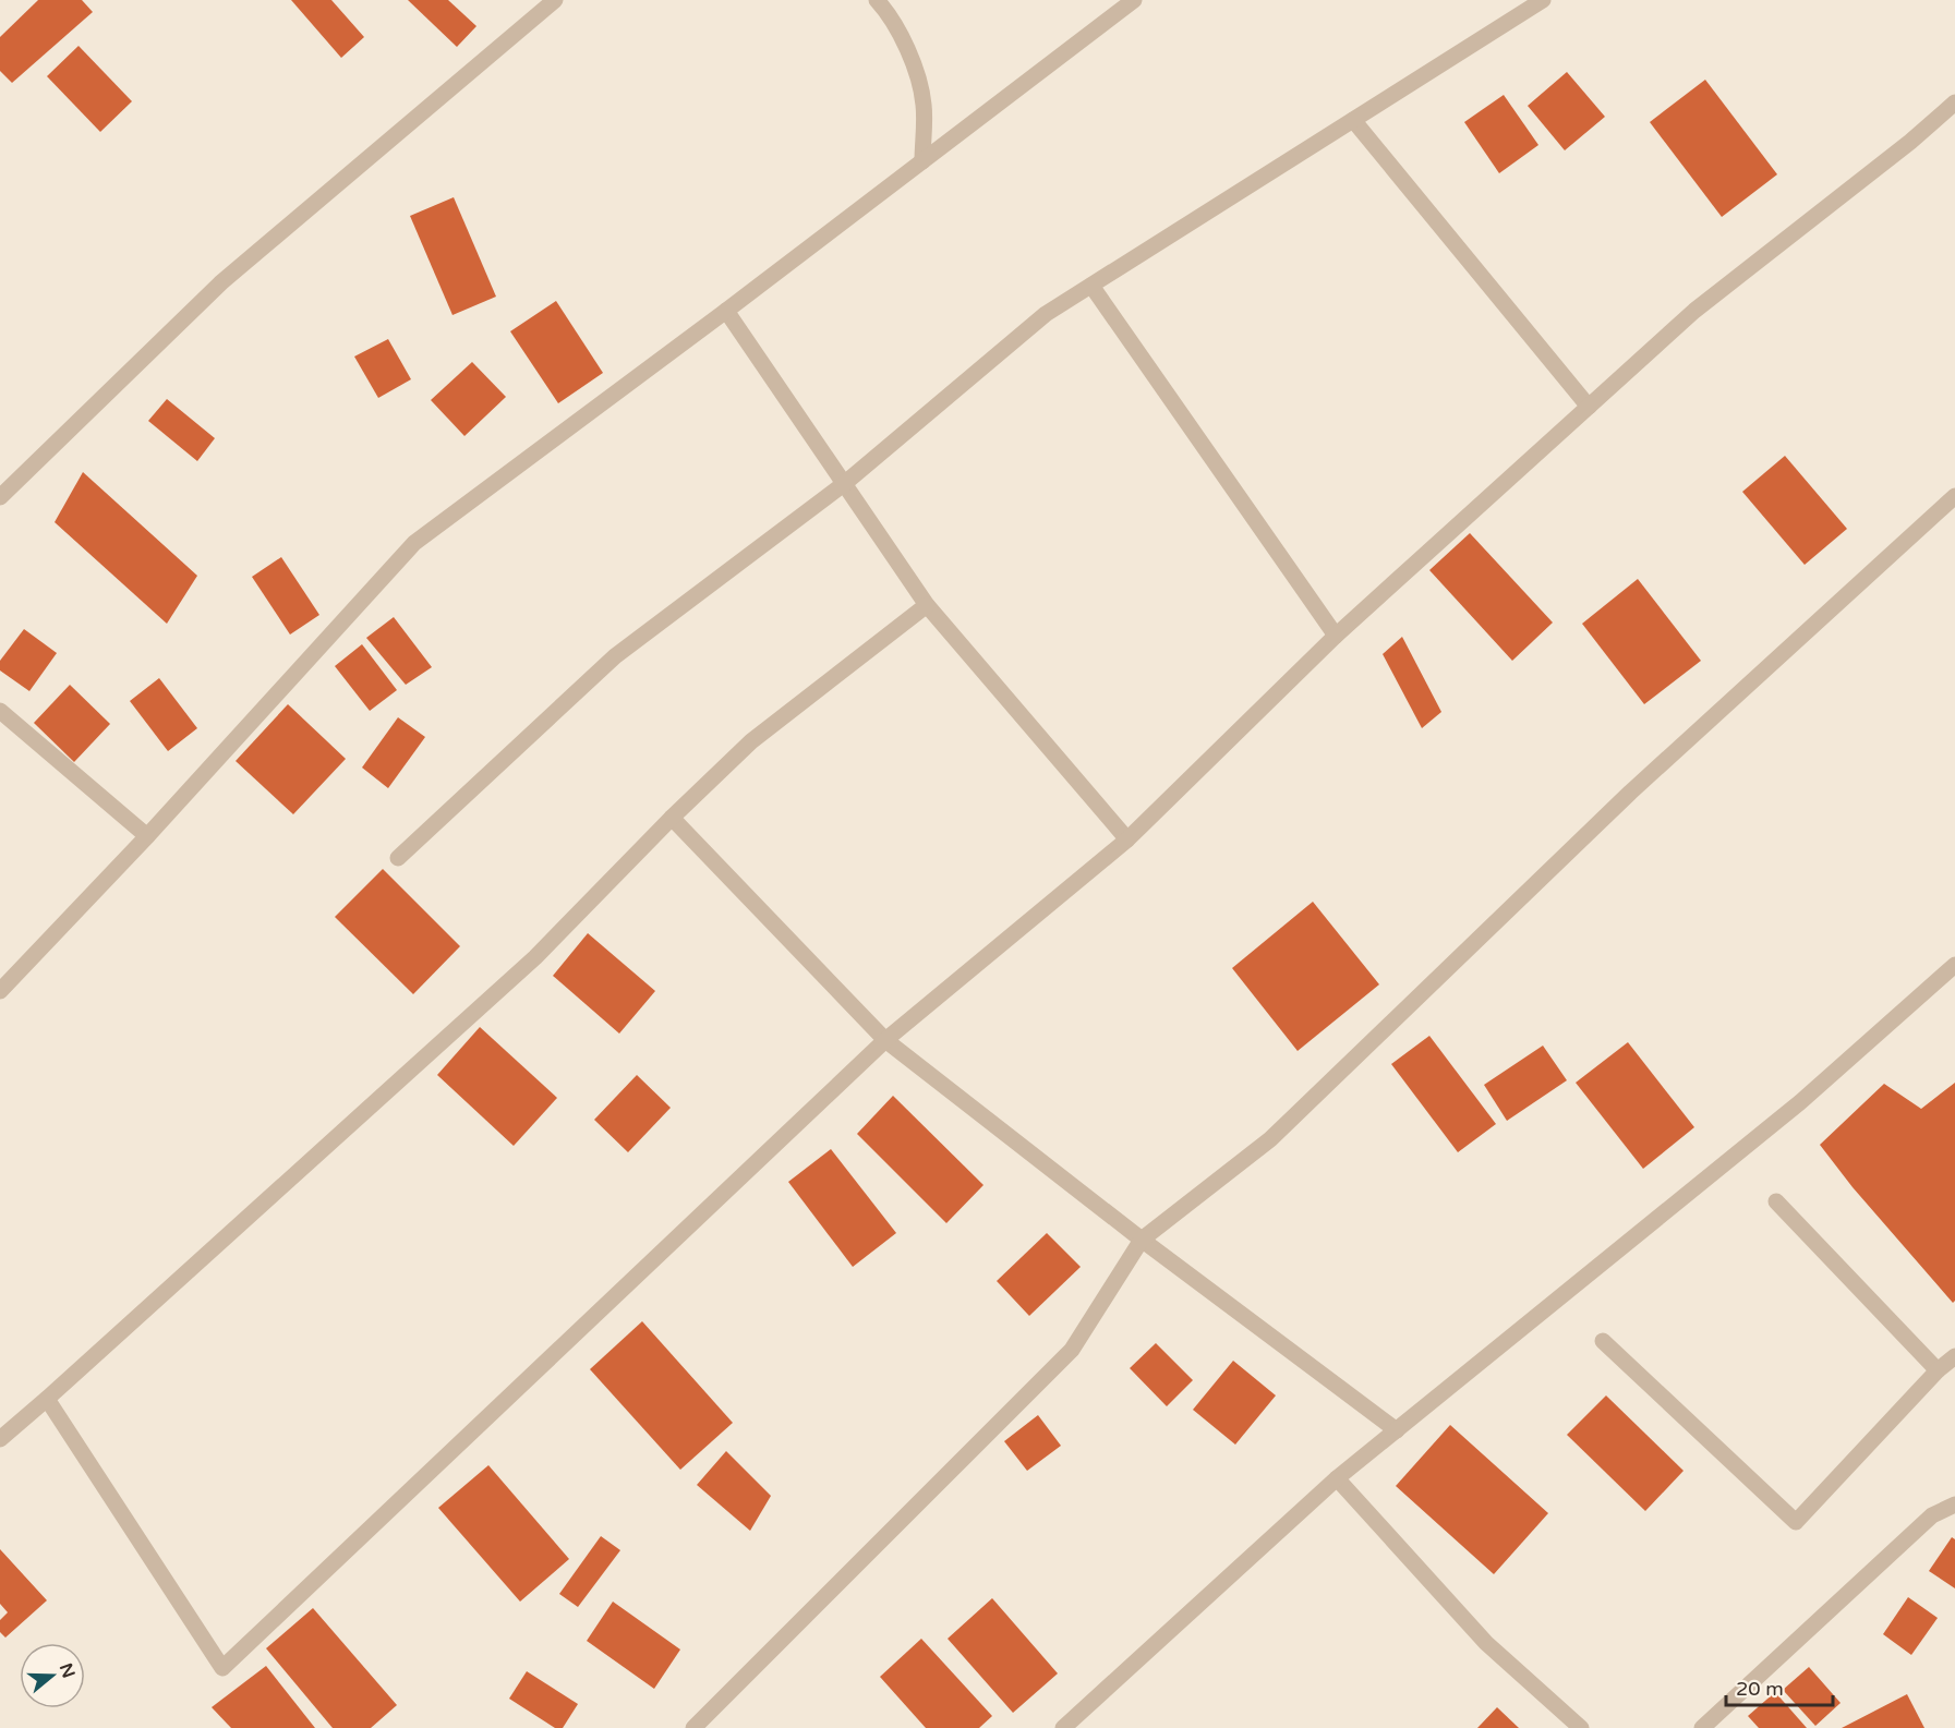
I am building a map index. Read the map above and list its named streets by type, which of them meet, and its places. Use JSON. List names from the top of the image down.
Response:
{
  "scale_bar": "20 m",
  "north": "right"
}
